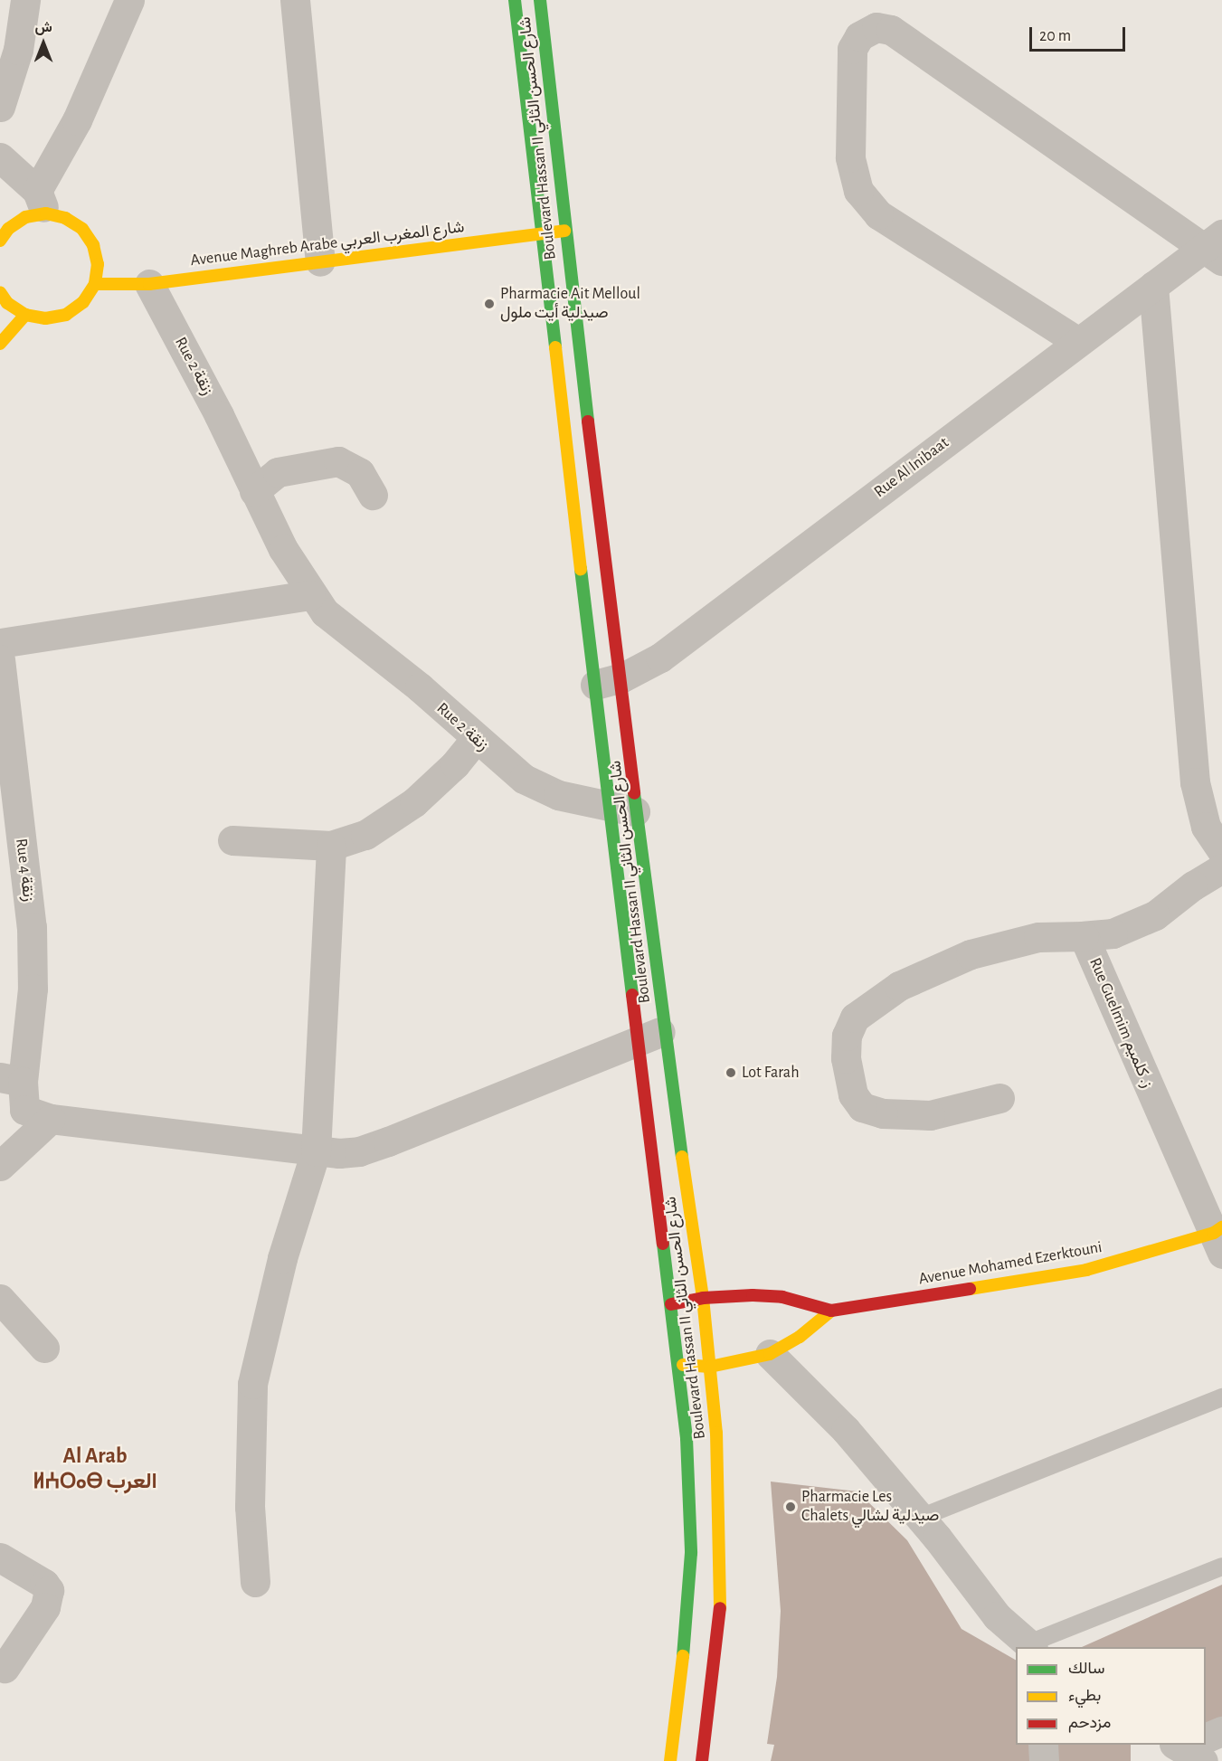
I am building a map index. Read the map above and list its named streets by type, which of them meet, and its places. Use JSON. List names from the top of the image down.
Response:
{
  "streets": {
    "main road": ["Boulevard Hassan II شارع الحسن الثاني", "Avenue Maghreb Arabe شارع المغرب العربي", "Avenue Mohamed Ezerktouni"],
    "street": [
      "Rue 2 زنقة",
      "Rue Al Inibaat",
      "Rue 4 زنقة",
      "Rue Guelmim ز. كلميم"
    ]
  },
  "crossings": [
    ["Boulevard Hassan II شارع الحسن الثاني", "Avenue Maghreb Arabe شارع المغرب العربي"],
    ["Boulevard Hassan II شارع الحسن الثاني", "Rue 2 زنقة"],
    ["Boulevard Hassan II شارع الحسن الثاني", "Rue Al Inibaat"],
    ["Boulevard Hassan II شارع الحسن الثاني", "Avenue Mohamed Ezerktouni"],
    ["Avenue Maghreb Arabe شارع المغرب العربي", "Rue 2 زنقة"],
    ["Rue Guelmim ز. كلميم", "Avenue Mohamed Ezerktouni"]
  ],
  "districts": ["Al Arab ⵍⵄⵔⴰⴱ العرب"],
  "places": ["Pharmacie Ait Melloul صيدلية أيت ملول", "Lot Farah", "Pharmacie Les Chalets صيدلية لشالي"],
  "legend": ["سالك", "بطيء", "مزدحم"],
  "scale_bar": "20 m",
  "north": "top"
}
